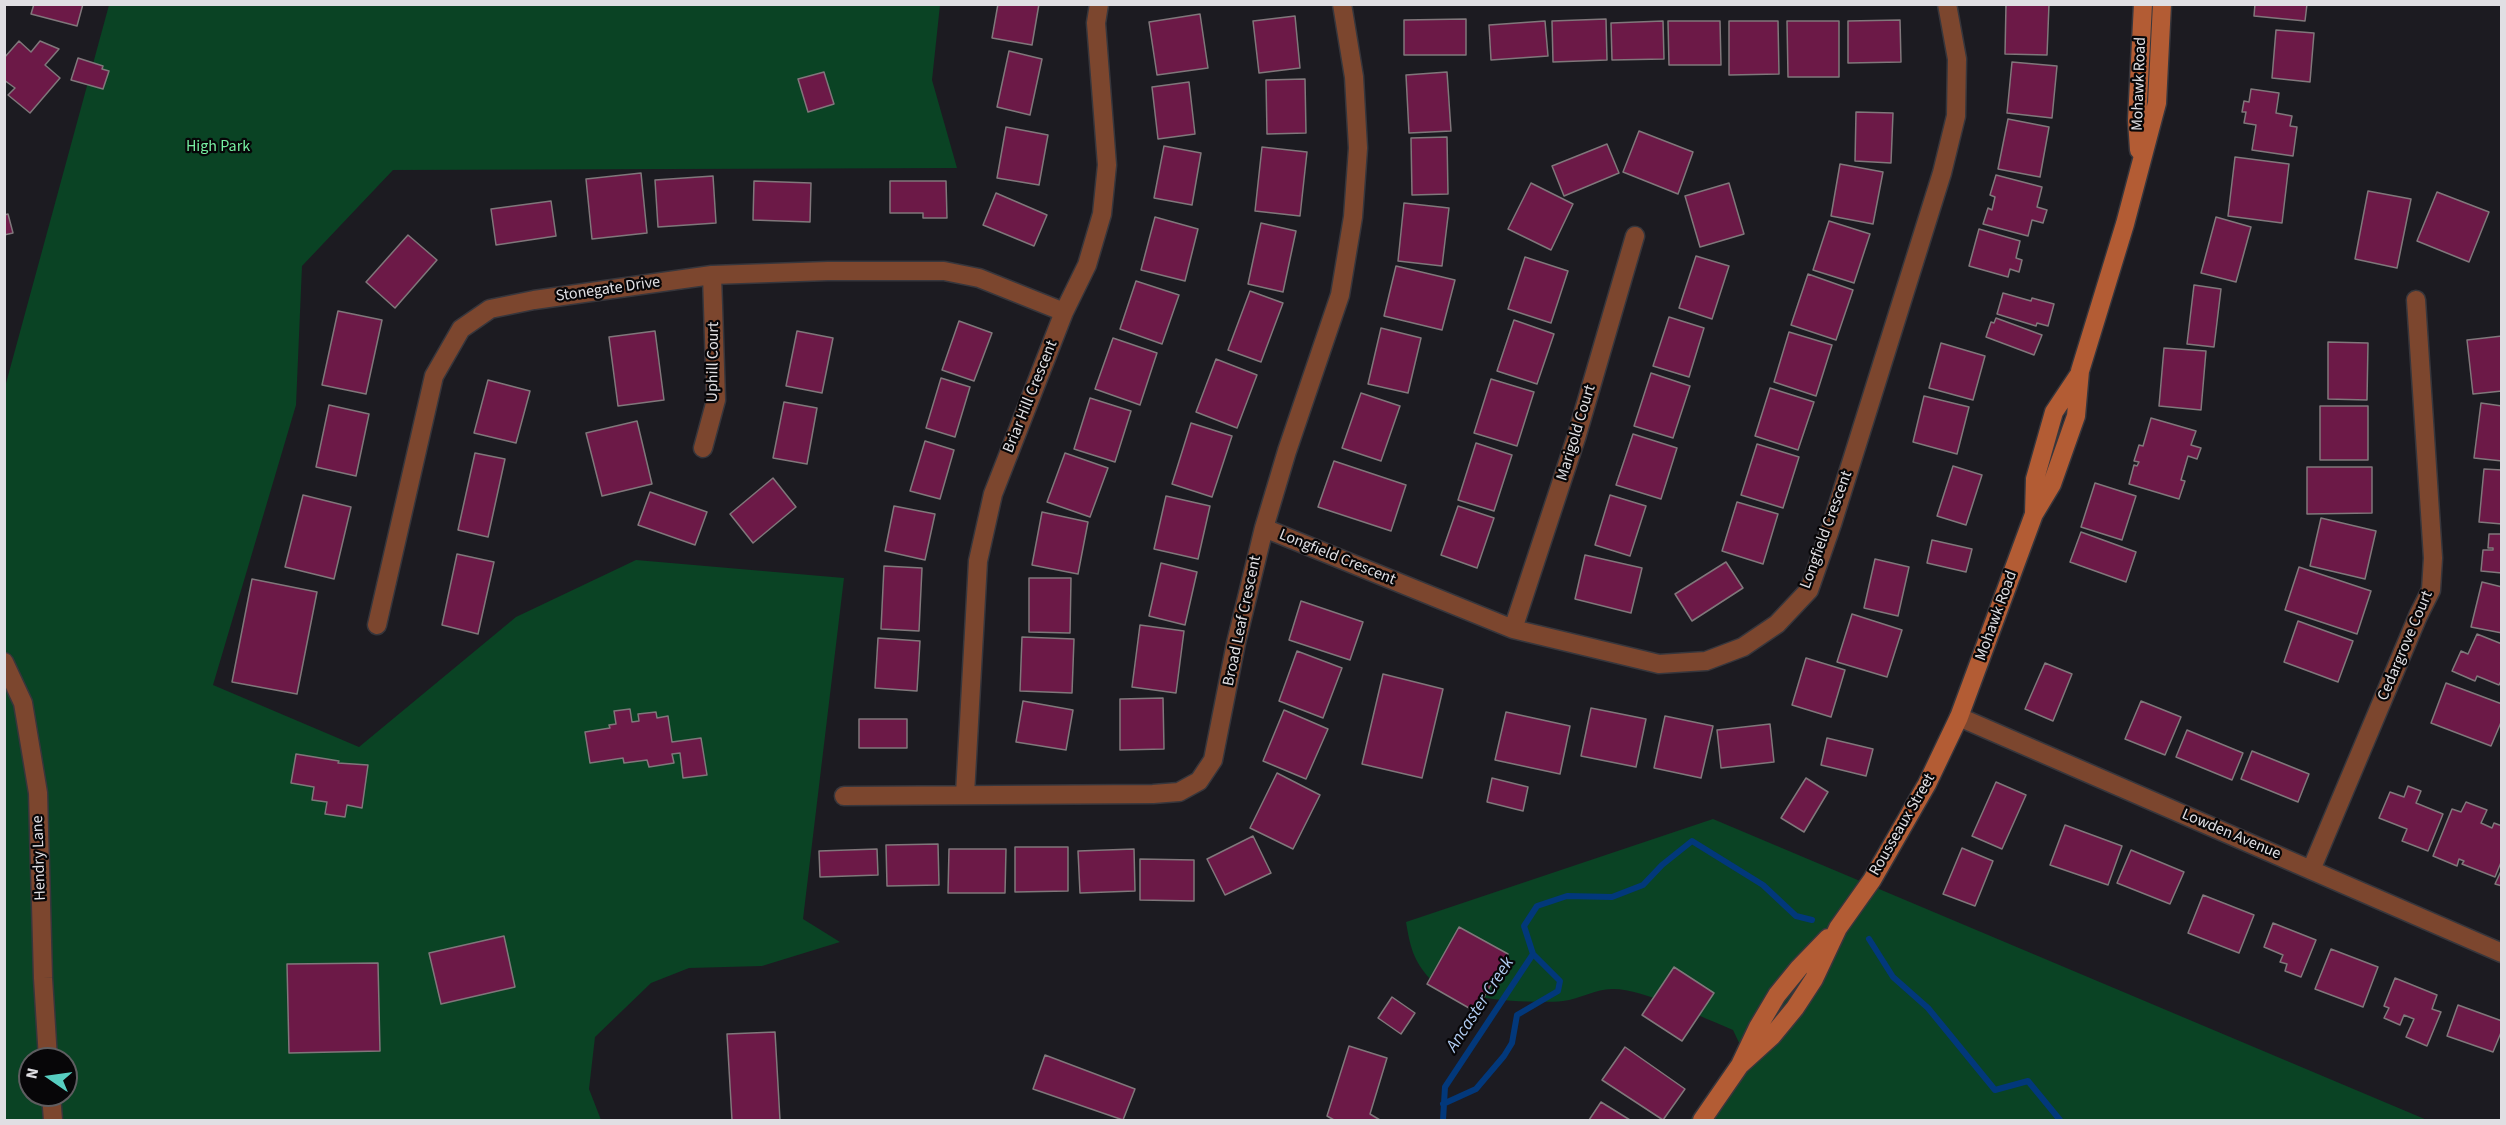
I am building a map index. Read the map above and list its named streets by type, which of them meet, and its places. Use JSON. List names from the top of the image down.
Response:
{
  "streets": {
    "main road": ["Mohawk Road", "Rousseaux Street"],
    "street": [
      "Stonegate Drive",
      "Uphill Court",
      "Briar Hill Crescent",
      "Marigold Court",
      "Longfield Crescent",
      "Broad Leaf Crescent",
      "Cedargrove Court",
      "Lowden Avenue",
      "Hendry Lane"
    ]
  },
  "crossings": [
    ["Mohawk Road", "Rousseaux Street"],
    ["Mohawk Road", "Lowden Avenue"],
    ["Stonegate Drive", "Uphill Court"],
    ["Stonegate Drive", "Briar Hill Crescent"],
    ["Briar Hill Crescent", "Broad Leaf Crescent"],
    ["Marigold Court", "Longfield Crescent"],
    ["Longfield Crescent", "Broad Leaf Crescent"],
    ["Cedargrove Court", "Lowden Avenue"],
    ["Rousseaux Street", "Lowden Avenue"]
  ],
  "water": ["Ancaster Creek"],
  "parks": ["High Park"],
  "north": "left"
}
